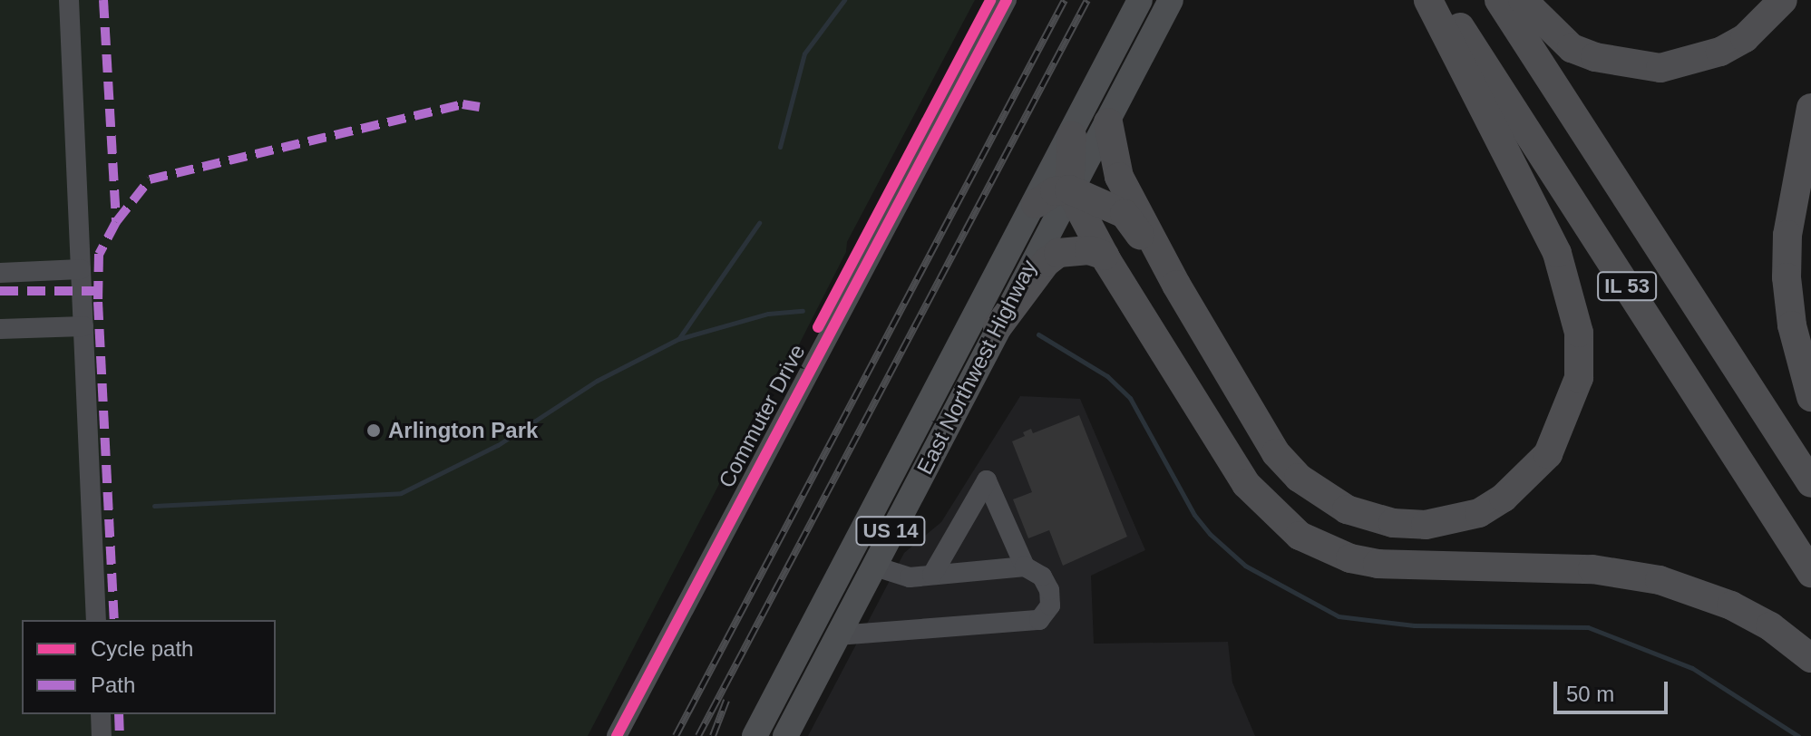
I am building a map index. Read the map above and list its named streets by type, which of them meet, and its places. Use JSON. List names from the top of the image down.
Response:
{
  "streets": {
    "highway": ["IL 53"],
    "main road": ["East Northwest Highway", "US 14"],
    "street": ["Commuter Drive"]
  },
  "places": ["Arlington Park"],
  "legend": ["Cycle path", "Path"],
  "scale_bar": "50 m"
}
